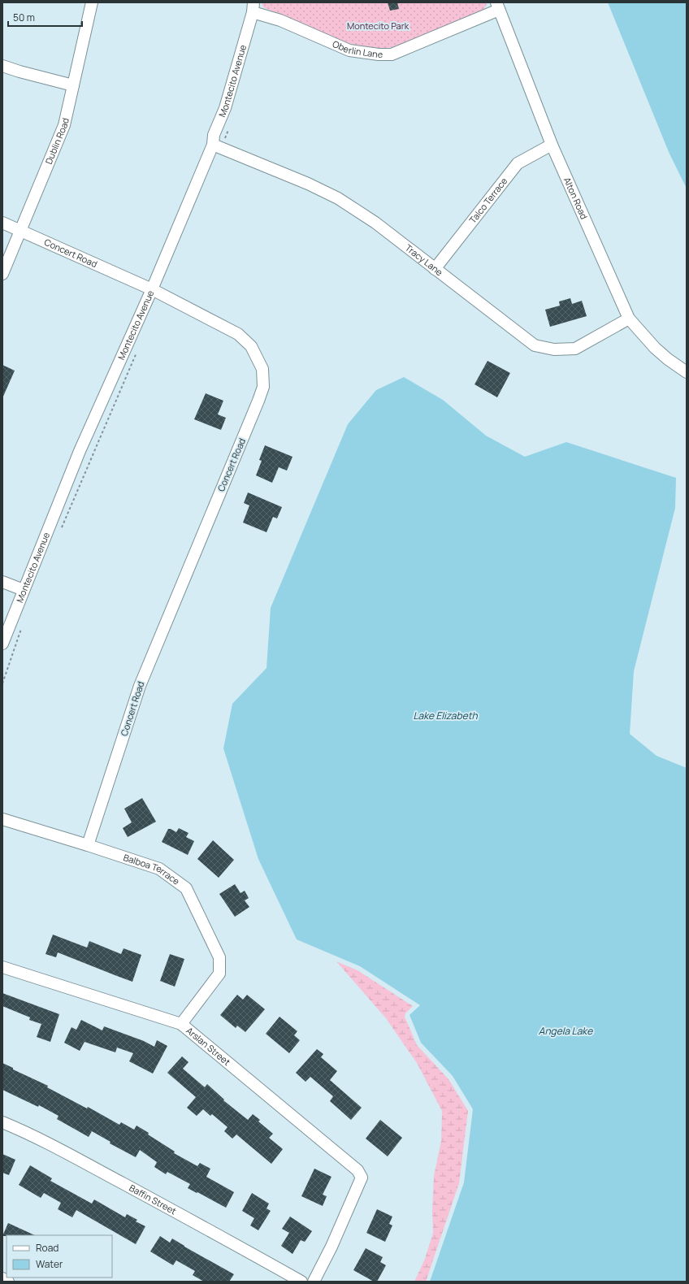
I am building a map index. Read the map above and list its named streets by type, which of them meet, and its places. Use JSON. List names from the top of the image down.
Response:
{
  "streets": {
    "street": [
      "Oberlin Lane",
      "Montecito Avenue",
      "Dublin Road",
      "Alton Road",
      "Talco Terrace",
      "Concert Road",
      "Tracy Lane",
      "Balboa Terrace",
      "Arslan Street",
      "Baffin Street"
    ]
  },
  "crossings": [
    ["Oberlin Lane", "Montecito Avenue"],
    ["Oberlin Lane", "Alton Road"],
    ["Montecito Avenue", "Concert Road"],
    ["Montecito Avenue", "Tracy Lane"],
    ["Dublin Road", "Concert Road"],
    ["Alton Road", "Talco Terrace"],
    ["Alton Road", "Tracy Lane"],
    ["Talco Terrace", "Tracy Lane"],
    ["Concert Road", "Balboa Terrace"],
    ["Balboa Terrace", "Arslan Street"]
  ],
  "water": ["Lake Elizabeth", "Angela Lake"],
  "parks": ["Montecito Park"],
  "legend": ["Road", "Water"],
  "scale_bar": "50 m"
}
